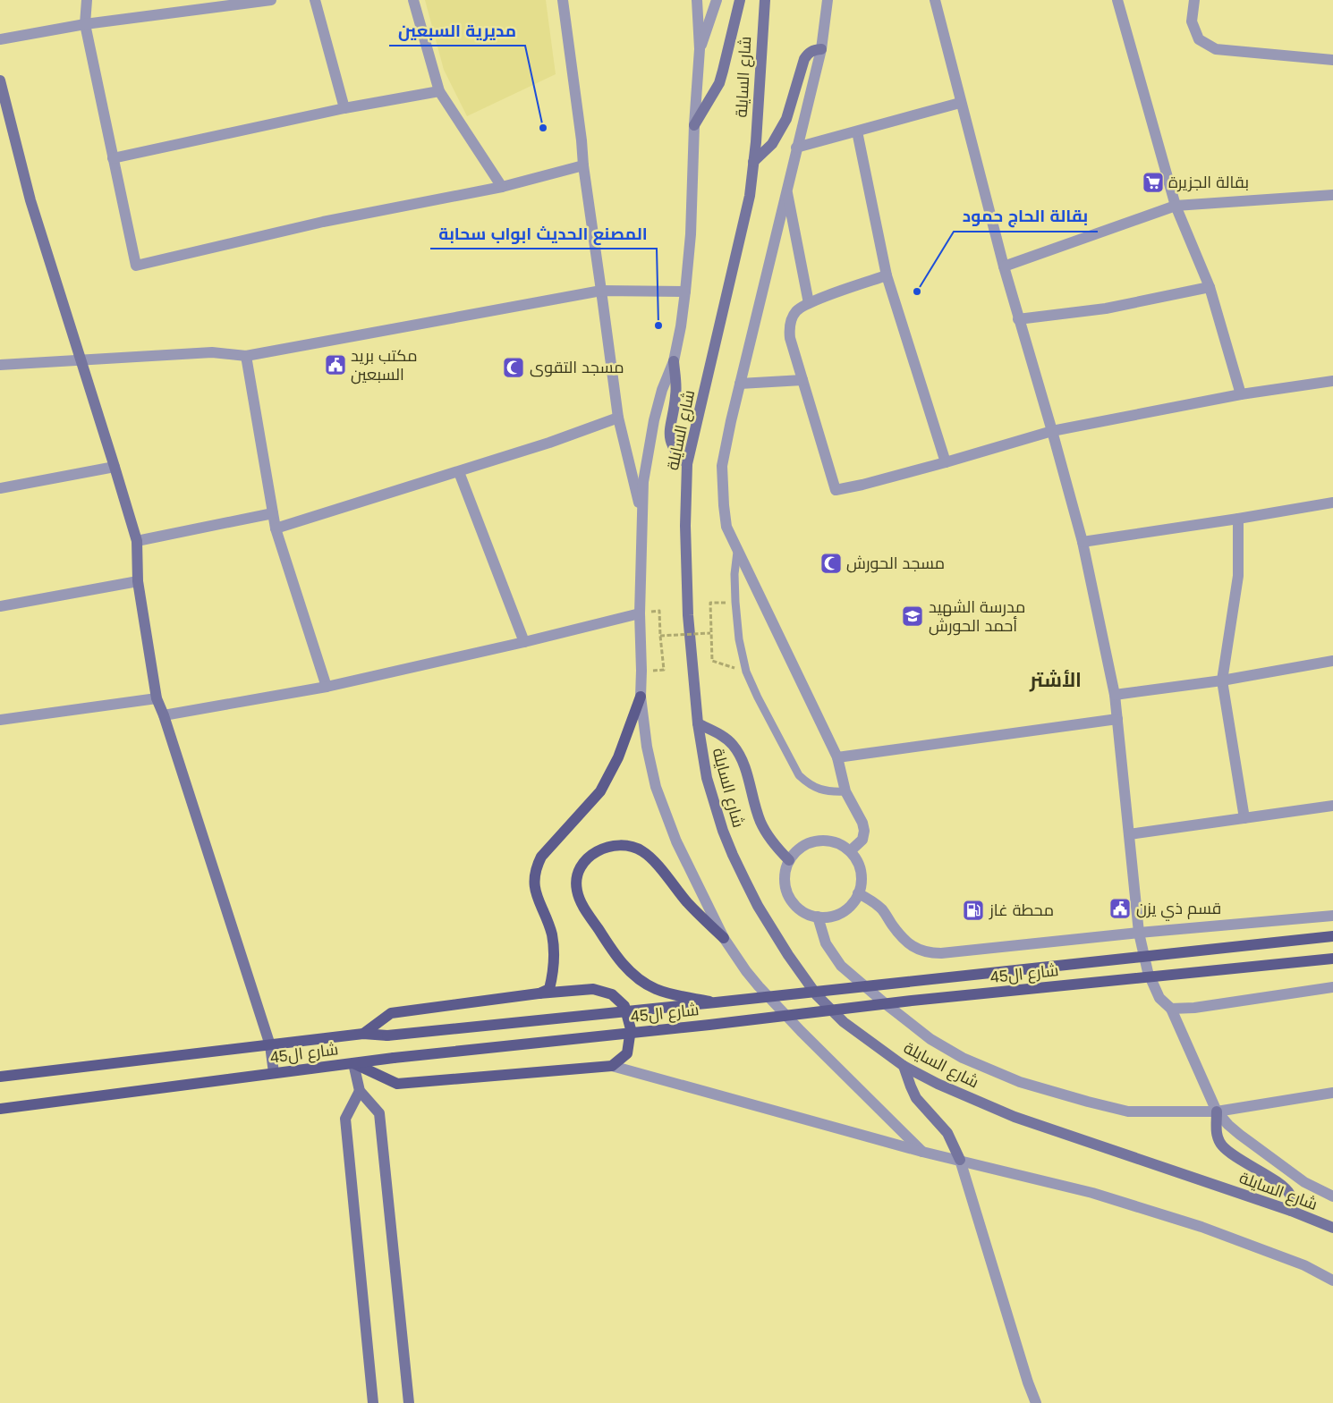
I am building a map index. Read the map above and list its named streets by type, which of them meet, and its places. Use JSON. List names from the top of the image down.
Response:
{
  "streets": {
    "main road": ["شارع السايلة", "شارع ال45"]
  },
  "districts": ["الأشتر"],
  "places": {
    "other": ["مديرية السبعين", "بقالة الحاج حمود", "المصنع الحديث ابواب سحابة"],
    "supermarket": ["بقالة الجزيرة"],
    "public building": ["مكتب بريد السبعين", "قسم ذي يزن"],
    "mosque": ["مسجد التقوى", "مسجد الحورش"],
    "school or university": ["مدرسة الشهيد أحمد الحورش"],
    "fuel station": ["محطة غاز"]
  }
}
